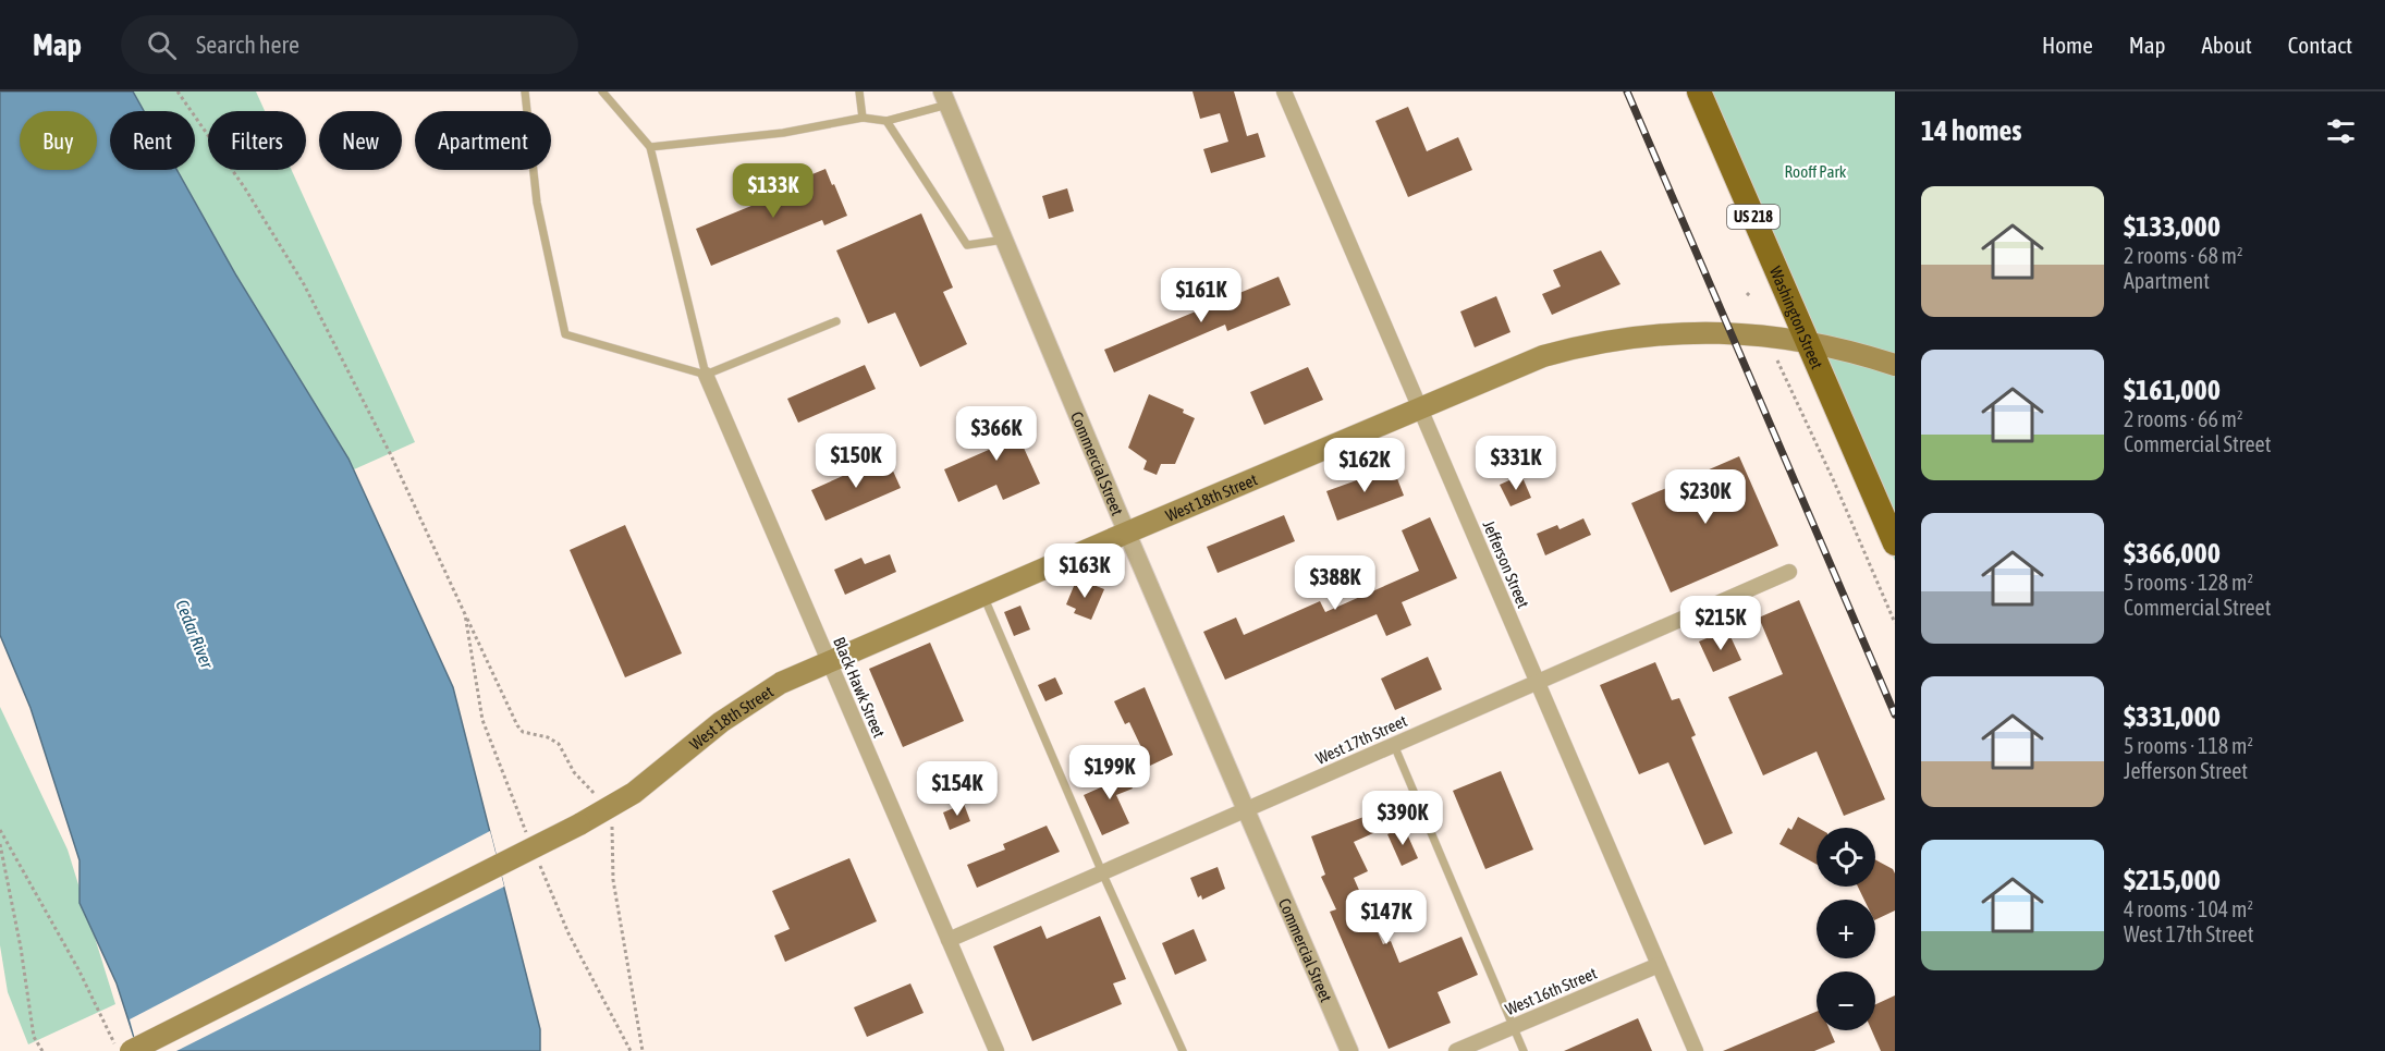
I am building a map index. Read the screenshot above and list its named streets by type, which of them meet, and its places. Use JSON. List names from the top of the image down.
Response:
{
  "streets": {
    "highway": ["US 218", "Washington Street"],
    "main road": ["West 18th Street"],
    "street": [
      "Commercial Street",
      "Jefferson Street",
      "Black Hawk Street",
      "West 17th Street",
      "West 16th Street"
    ]
  },
  "crossings": [
    ["Washington Street", "West 18th Street"],
    ["Commercial Street", "West 18th Street"],
    ["Commercial Street", "West 17th Street"],
    ["West 18th Street", "Jefferson Street"],
    ["West 18th Street", "Black Hawk Street"],
    ["Jefferson Street", "West 17th Street"],
    ["Jefferson Street", "West 16th Street"],
    ["Black Hawk Street", "West 17th Street"]
  ],
  "water": ["Cedar River"],
  "parks": ["Rooff Park"],
  "page": {
    "header": "Map",
    "search": "Search here",
    "nav": [
      "Home",
      "Map",
      "About",
      "Contact"
    ],
    "heading": "14 homes",
    "chip": [
      "Buy",
      "Rent",
      "Filters",
      "New",
      "Apartment"
    ],
    "price": [
      "$133K",
      "$161K",
      "$366K",
      "$150K",
      "$331K",
      "$162K",
      "$230K",
      "$163K",
      "$388K",
      "$215K",
      "$199K",
      "$154K",
      "$390K",
      "$147K"
    ],
    "list": [
      {
        "name": "$133,000",
        "note": "2 rooms · 68 m² · Apartment"
      },
      {
        "name": "$161,000",
        "note": "2 rooms · 66 m² · Commercial Street"
      },
      {
        "name": "$366,000",
        "note": "5 rooms · 128 m² · Commercial Street"
      },
      {
        "name": "$331,000",
        "note": "5 rooms · 118 m² · Jefferson Street"
      },
      {
        "name": "$215,000",
        "note": "4 rooms · 104 m² · West 17th Street"
      }
    ],
    "map_buttons": ["+", "−"]
  }
}
